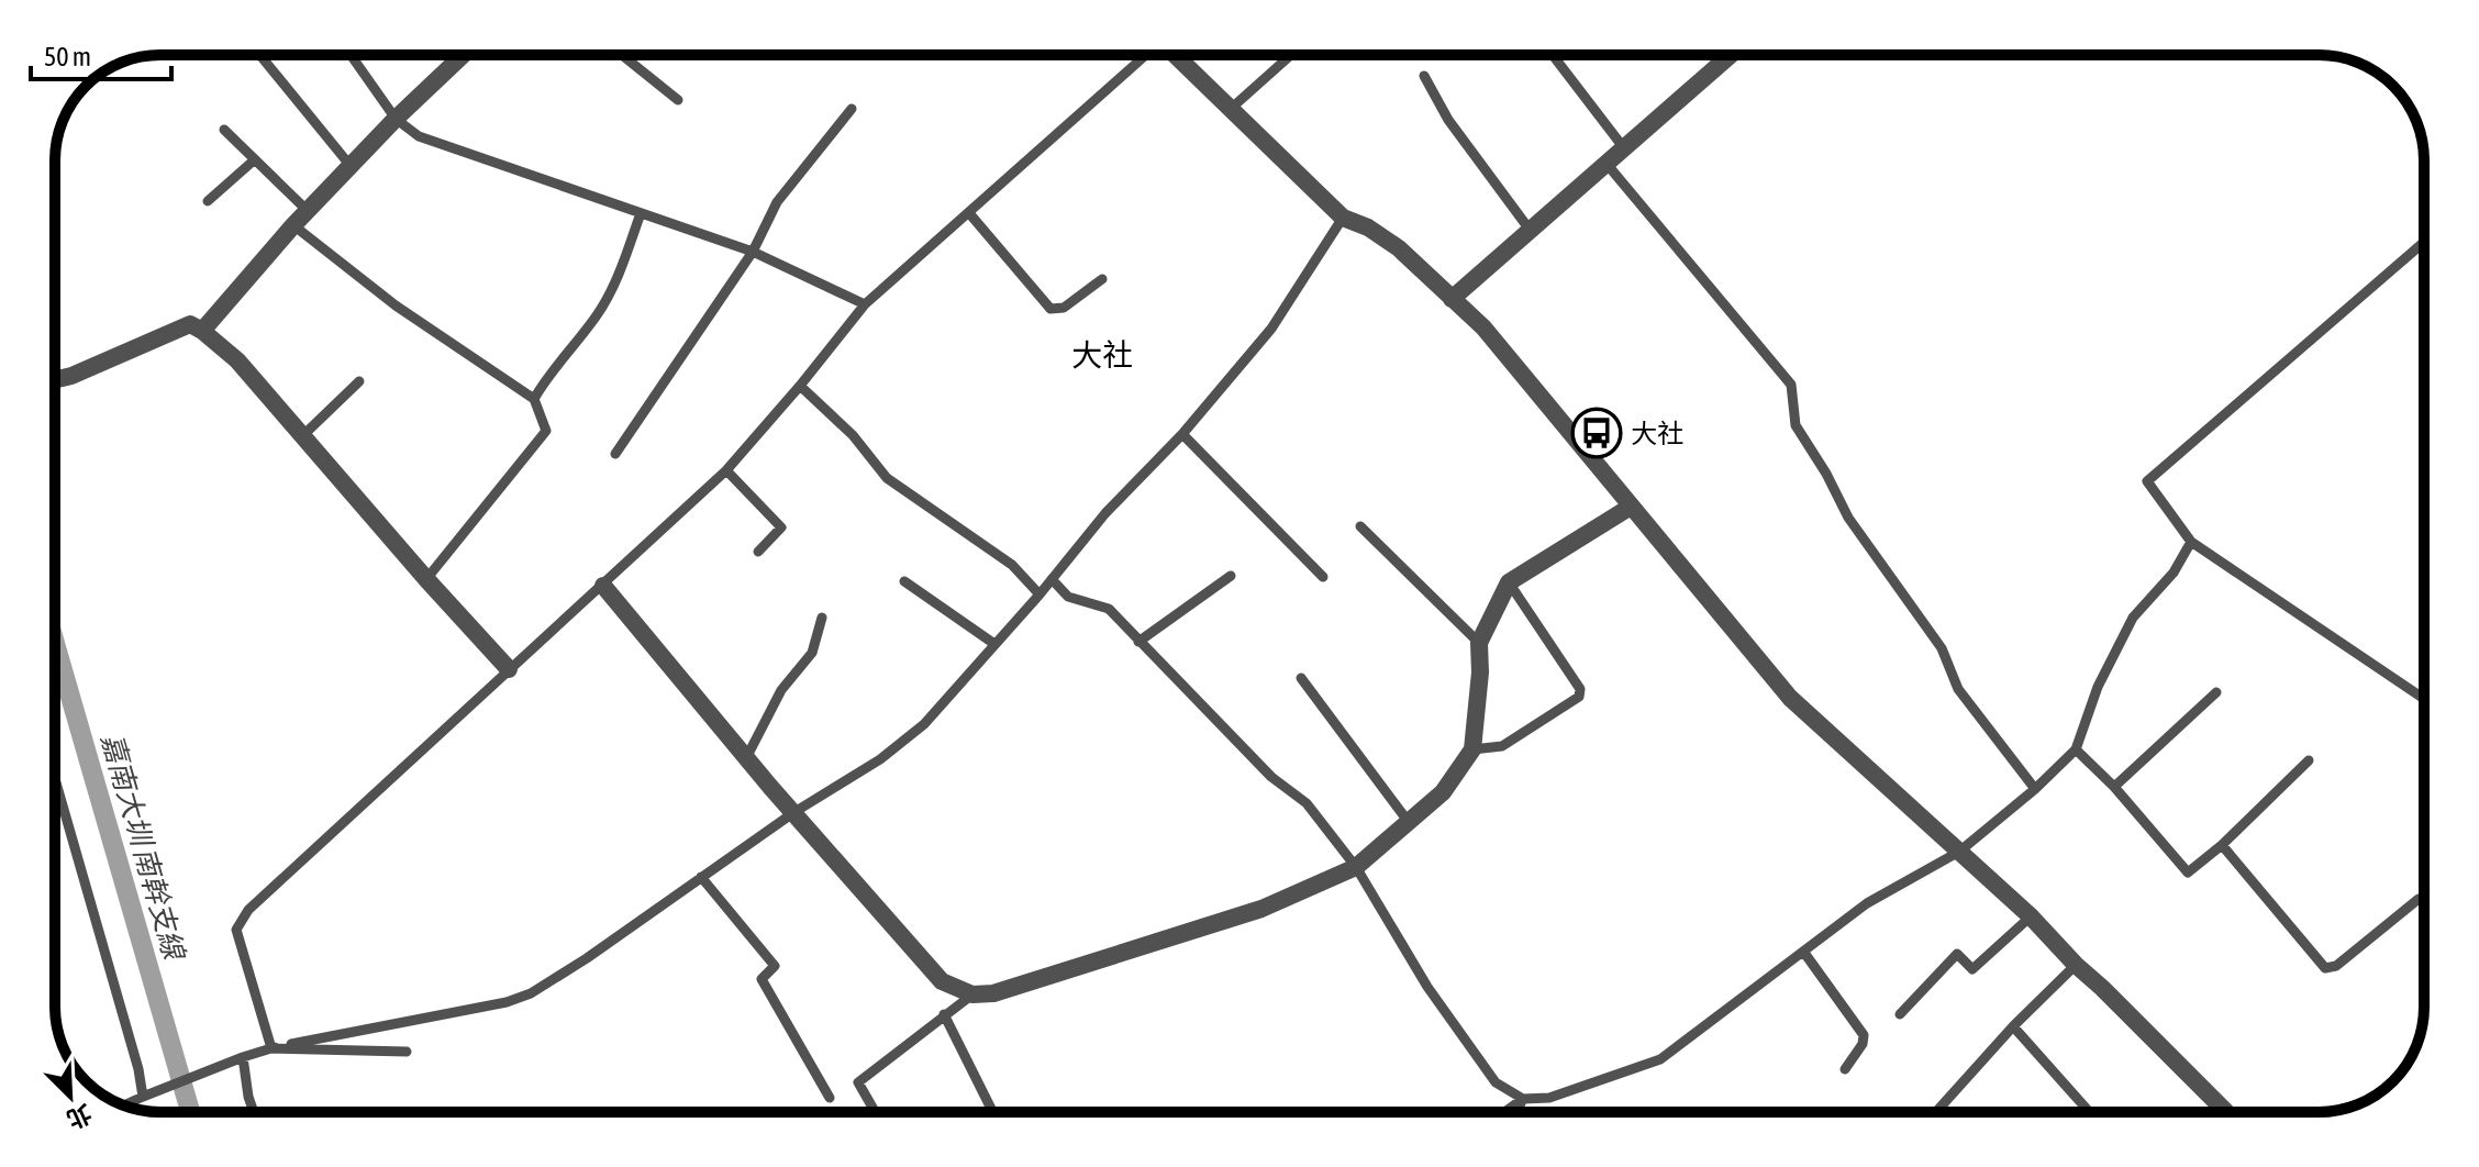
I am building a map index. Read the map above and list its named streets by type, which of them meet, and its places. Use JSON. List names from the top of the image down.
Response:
{
  "districts": ["大社"],
  "water": ["嘉南大圳 南幹支線"],
  "places": {
    "bus stop": ["大社"]
  },
  "scale_bar": "50 m",
  "north": "bottom right"
}
